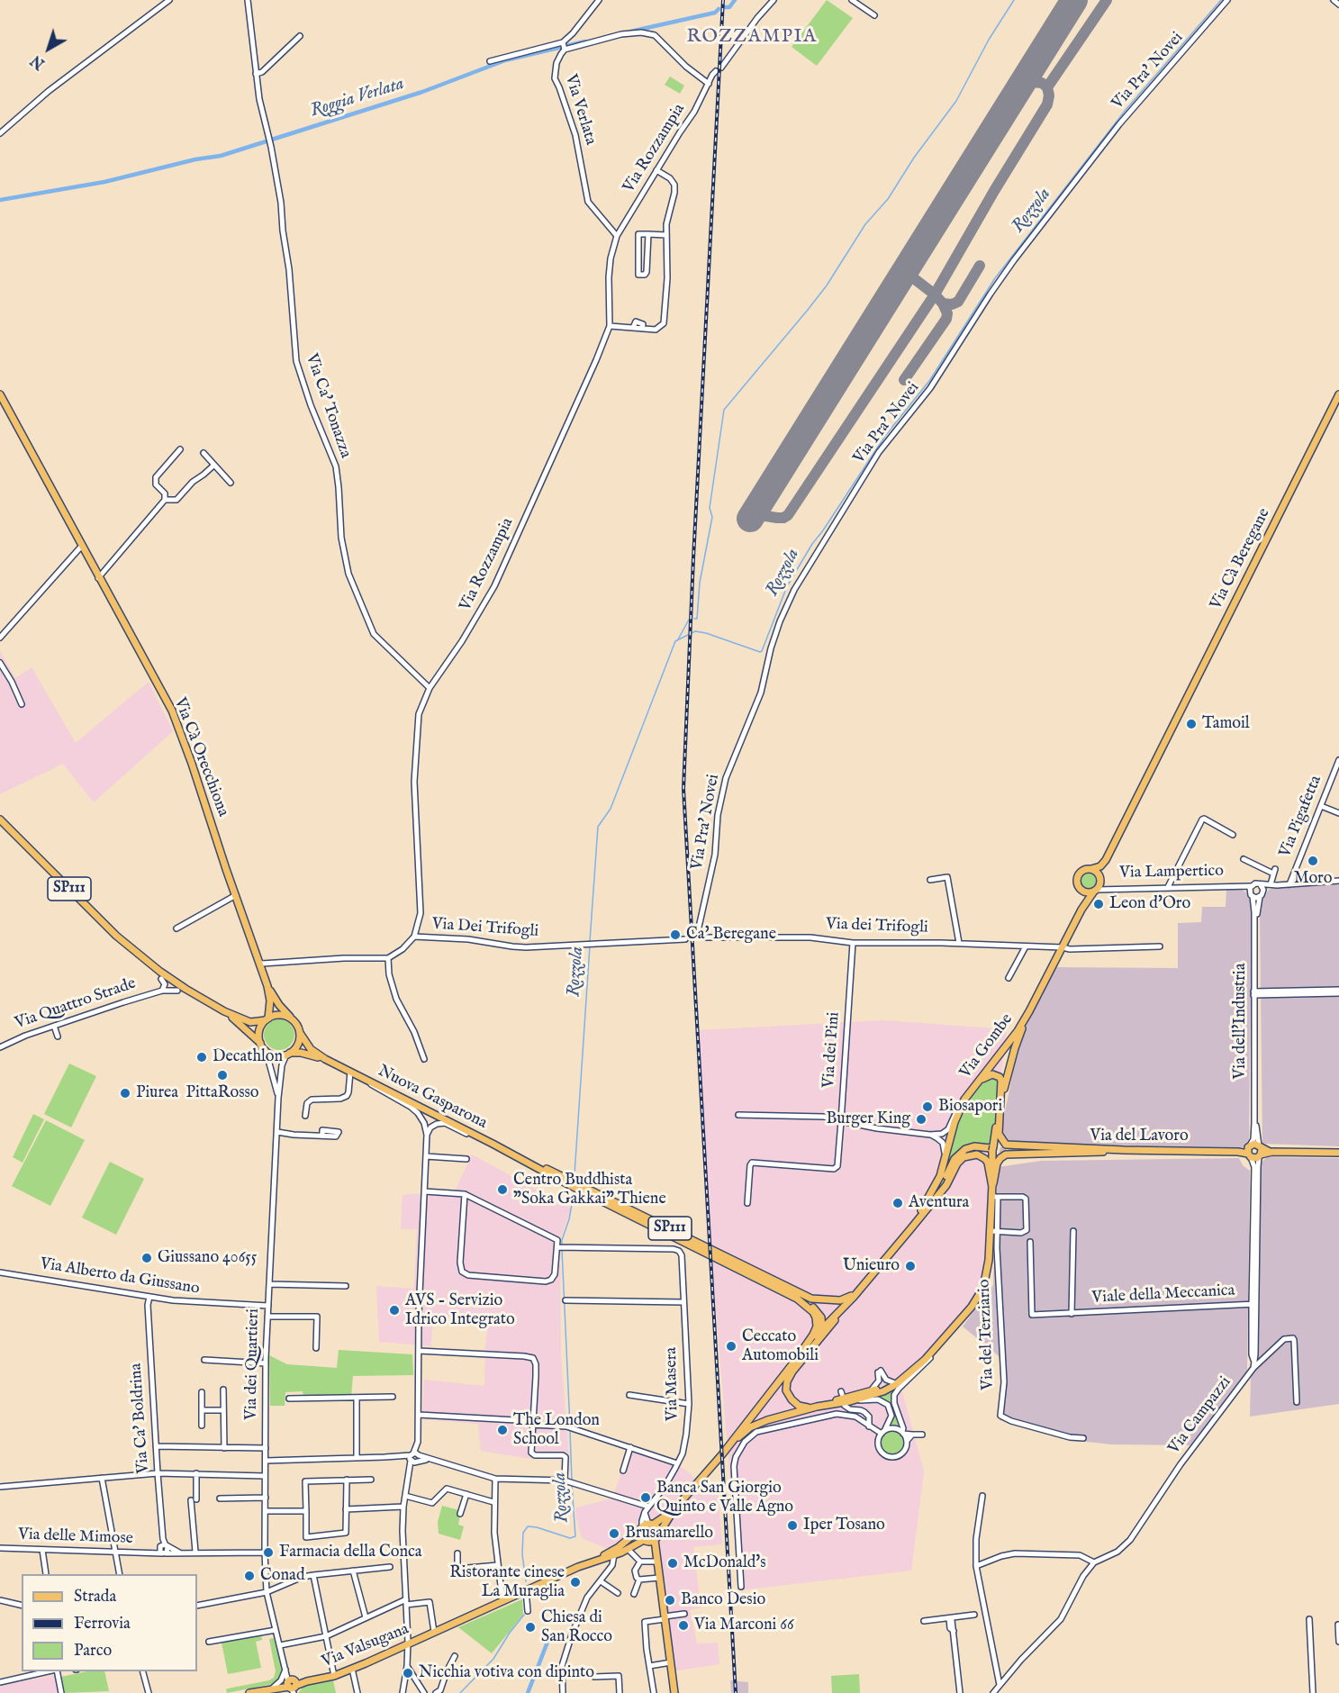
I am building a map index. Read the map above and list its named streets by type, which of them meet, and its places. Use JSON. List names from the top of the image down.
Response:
{
  "streets": {
    "main road": [
      "Via Cà Beregane",
      "Via Cà Orecchiona",
      "SP111",
      "Via Gombe",
      "Nuova Gasparona",
      "Via del Lavoro",
      "Via del Terziario",
      "Via Valsugana"
    ],
    "street": [
      "Via Pra' Novei",
      "Via Verlata",
      "Via Rozzampia",
      "Via Ca' Tonazza",
      "Via Pigafetta",
      "Via Lampertico",
      "Via dei Trifogli",
      "Via Dei Trifogli",
      "Via Quattro Strade",
      "Via dell'Industria",
      "Via dei Pini",
      "Via Alberto da Giussano",
      "Viale della Meccanica",
      "Via dei Quartieri",
      "Via Masera",
      "Via Campazzi",
      "Via Ca' Boldrina",
      "Via delle Mimose"
    ]
  },
  "crossings": [
    ["Via Pra' Novei", "Via dei Trifogli"],
    ["Via Verlata", "Via Rozzampia"],
    ["Via Rozzampia", "Via Ca' Tonazza"],
    ["Via Rozzampia", "Via Dei Trifogli"],
    ["Via Cà Orecchiona", "SP111"],
    ["Via Cà Orecchiona", "Nuova Gasparona"],
    ["Via Cà Orecchiona", "Via dei Quartieri"],
    ["Via Pigafetta", "Via Lampertico"],
    ["Via Lampertico", "Via dell'Industria"],
    ["Via Lampertico", "Via Gombe"],
    ["SP111", "Via Gombe"],
    ["SP111", "Nuova Gasparona"],
    ["SP111", "Via dei Quartieri"],
    ["Via dei Trifogli", "Via Gombe"],
    ["Via dei Trifogli", "Via dei Pini"],
    ["Via dell'Industria", "Via del Lavoro"],
    ["Via dell'Industria", "Viale della Meccanica"],
    ["Via dell'Industria", "Via Campazzi"],
    ["Via Gombe", "Nuova Gasparona"],
    ["Via Gombe", "Via del Terziario"],
    ["Via Gombe", "Via Valsugana"],
    ["Nuova Gasparona", "Via dei Quartieri"],
    ["Via Alberto da Giussano", "Via dei Quartieri"],
    ["Via Alberto da Giussano", "Via Ca' Boldrina"],
    ["Via dei Quartieri", "Via delle Mimose"],
    ["Via dei Quartieri", "Via Valsugana"],
    ["Via Masera", "Via Valsugana"],
    ["Via Ca' Boldrina", "Via delle Mimose"]
  ],
  "districts": ["ROZZAMPIA"],
  "water": ["Roggia Verlata", "Rozzola"],
  "places": [
    "Tamoil",
    "Moro",
    "Leon d'Oro",
    "Ca' Beregane",
    "Decathlon",
    "PittaRosso",
    "Piurea",
    "Biosapori",
    "Burger King",
    "Centro Buddhista \"Soka Gakkai\" Thiene",
    "Aventura",
    "Giussano 40655",
    "Unieuro",
    "AVS - Servizio Idrico Integrato",
    "Ceccato Automobili",
    "The London School",
    "Banca San Giorgio Quinto e Valle Agno",
    "Iper Tosano",
    "Brusamarello",
    "Farmacia della Conca",
    "McDonald's",
    "Conad",
    "Ristorante cinese La Muraglia",
    "Banco Desio",
    "Via Marconi 66",
    "Chiesa di San Rocco",
    "Nicchia votiva con dipinto"
  ],
  "legend": ["Strada", "Ferrovia", "Parco"],
  "north": "bottom left"
}
